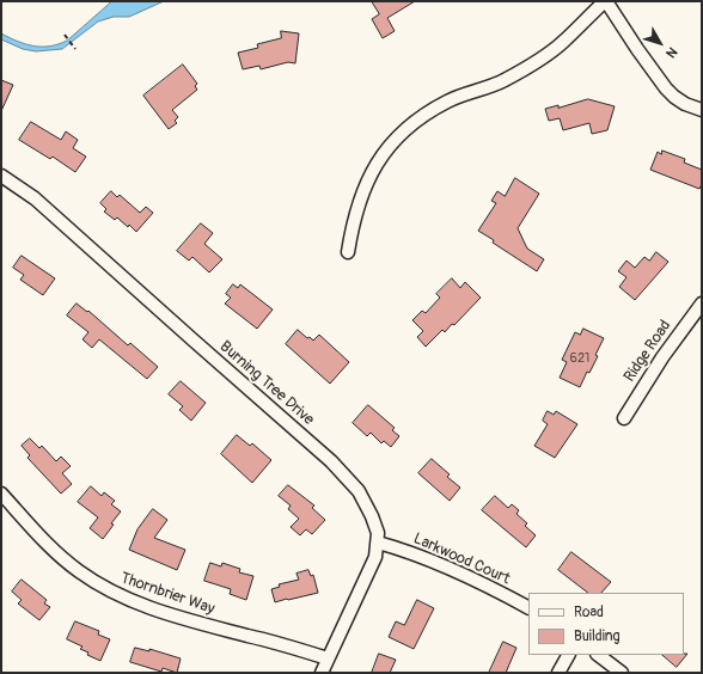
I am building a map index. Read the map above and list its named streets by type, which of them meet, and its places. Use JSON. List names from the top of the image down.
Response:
{
  "streets": {
    "street": [
      "Ridge Road",
      "Burning Tree Drive",
      "Larkwood Court",
      "Thornbrier Way"
    ]
  },
  "crossings": [
    ["Burning Tree Drive", "Larkwood Court"],
    ["Burning Tree Drive", "Thornbrier Way"]
  ],
  "house_numbers": ["621"],
  "legend": ["Road", "Building"],
  "north": "bottom right"
}
